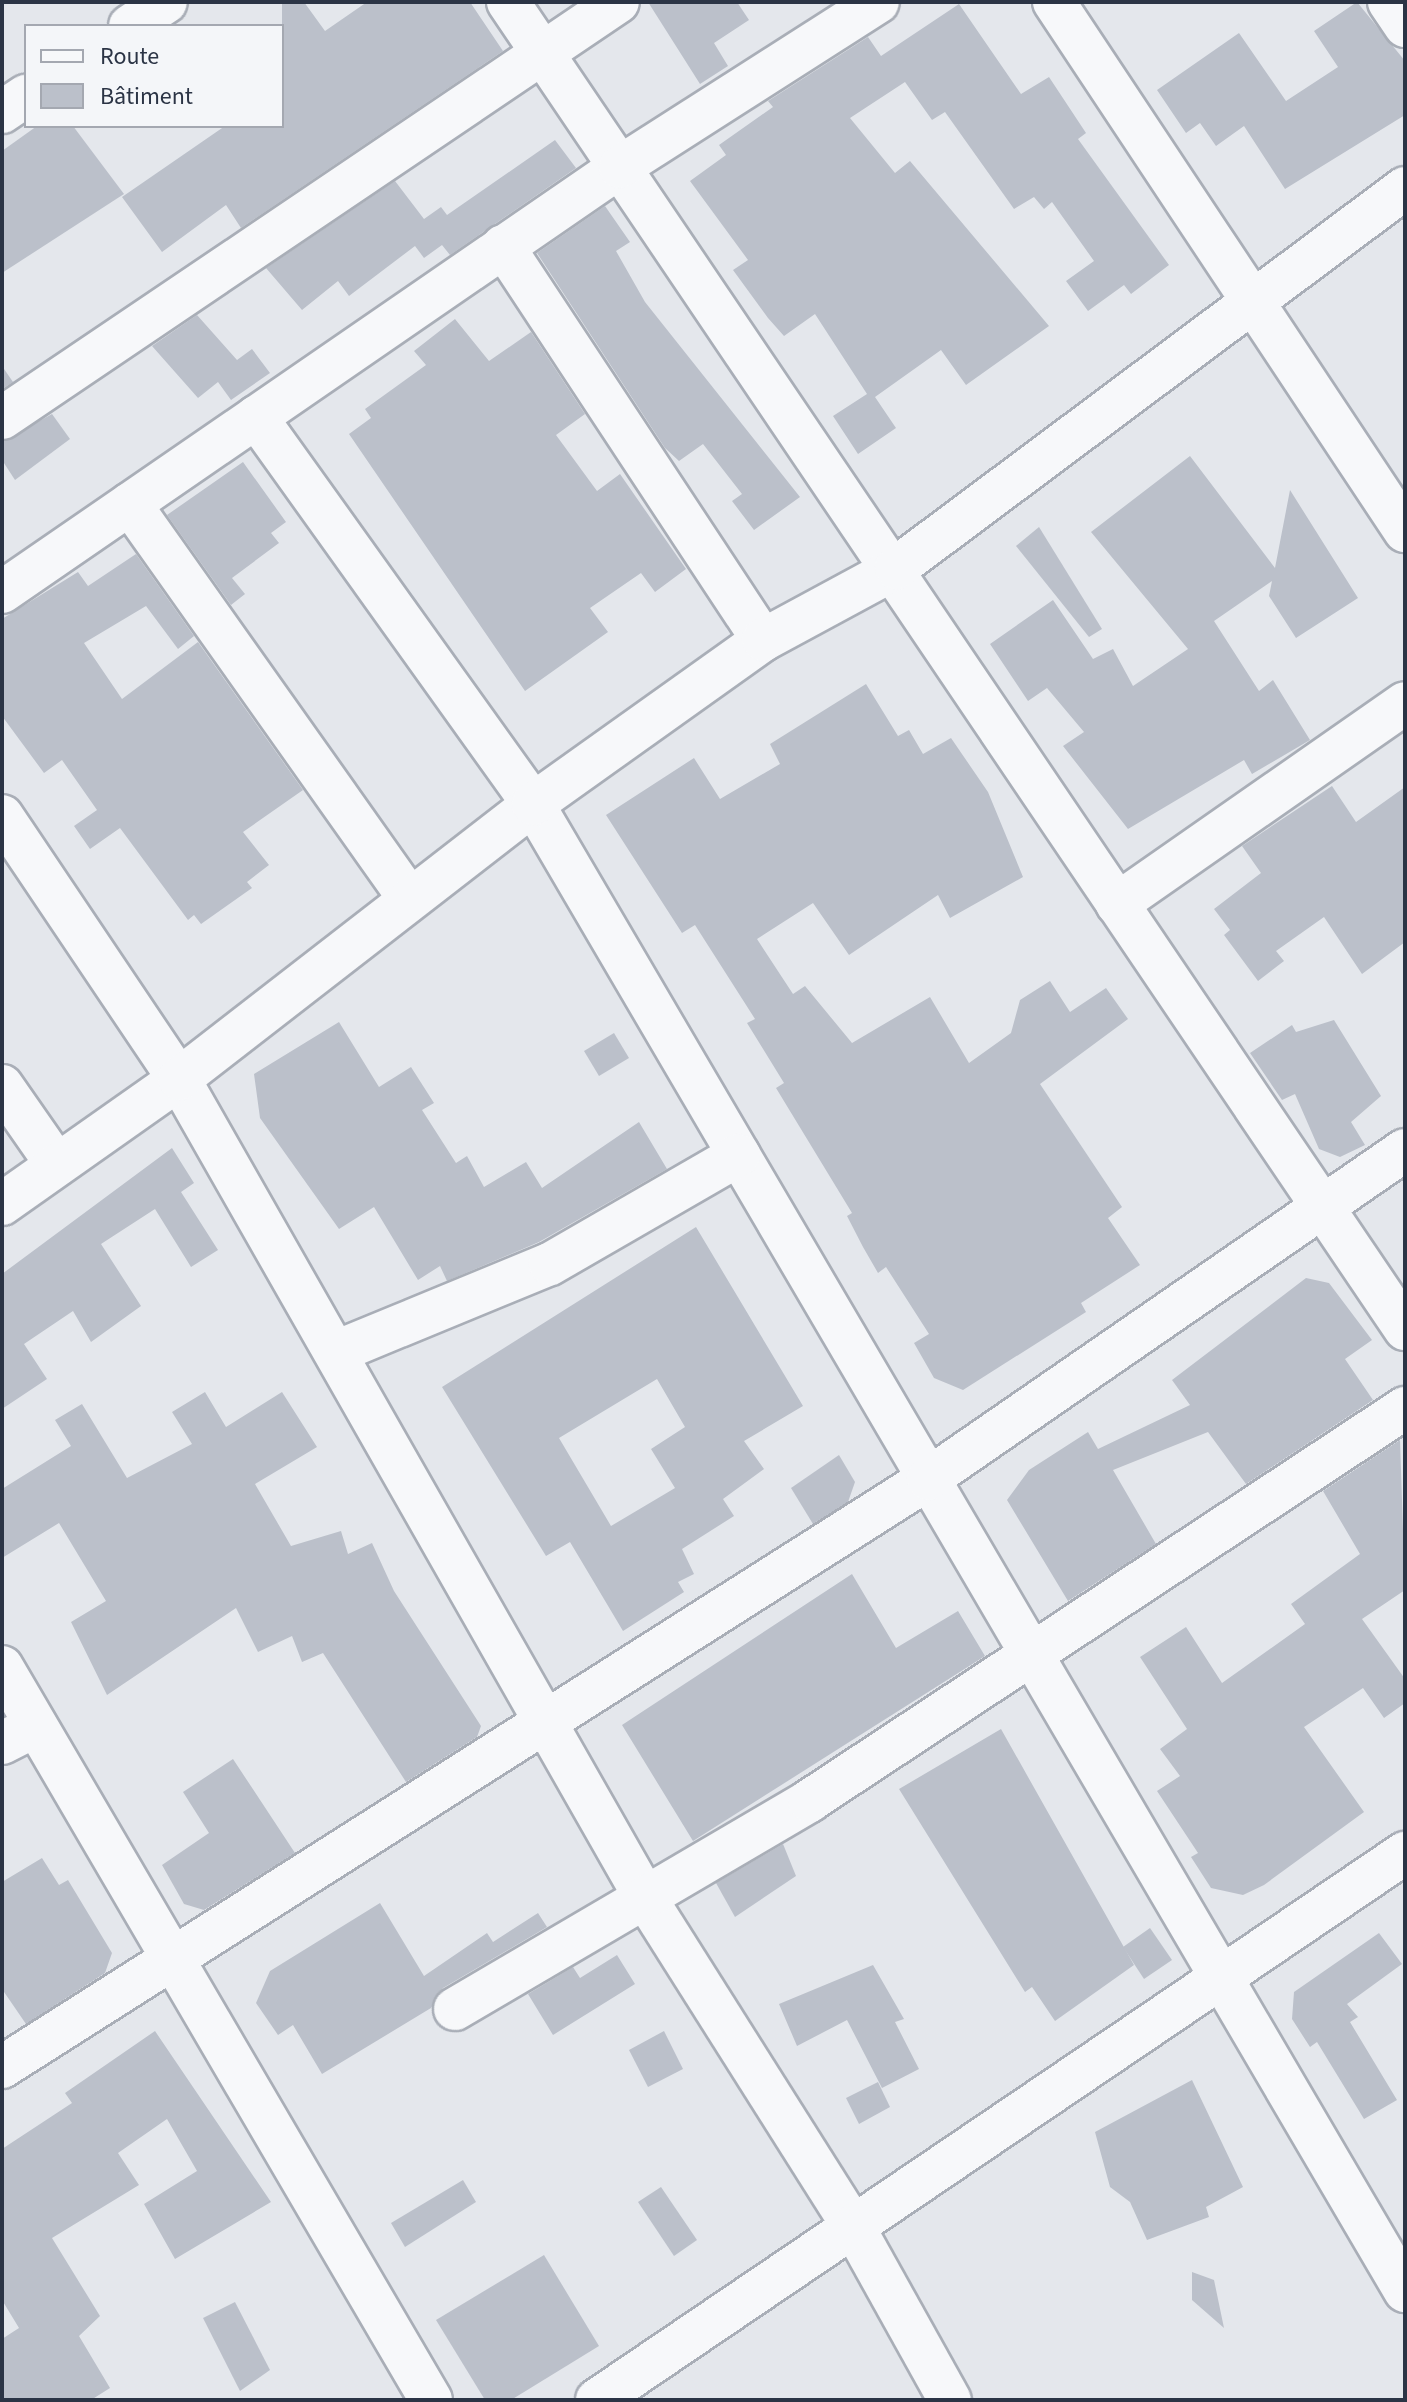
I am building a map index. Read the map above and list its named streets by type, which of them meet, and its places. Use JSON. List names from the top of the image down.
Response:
{
  "legend": ["Route", "Bâtiment"]
}
